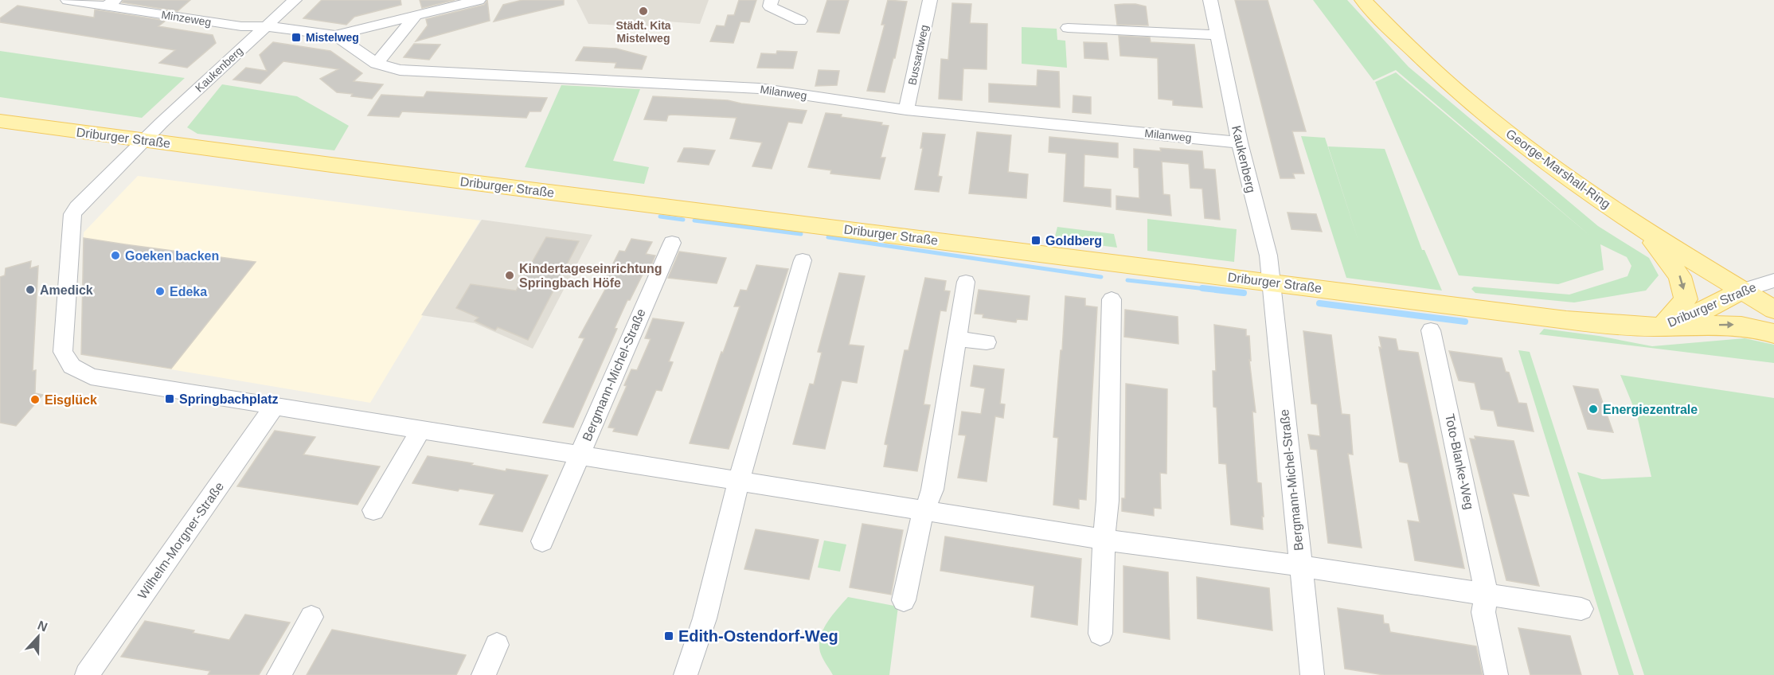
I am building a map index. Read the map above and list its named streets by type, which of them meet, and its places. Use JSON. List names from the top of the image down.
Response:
{
  "streets": {
    "main road": ["Driburger Straße", "George-Marshall-Ring"],
    "street": [
      "Minzeweg",
      "Bussardweg",
      "Kaukenberg",
      "Milanweg",
      "Bergmann-Michel-Straße",
      "Toto-Blanke-Weg",
      "Wilhelm-Morgner-Straße"
    ]
  },
  "crossings": [
    ["Minzeweg", "Kaukenberg"],
    ["Bussardweg", "Milanweg"],
    ["Kaukenberg", "Milanweg"],
    ["Kaukenberg", "Driburger Straße"],
    ["Kaukenberg", "Bergmann-Michel-Straße"],
    ["Driburger Straße", "George-Marshall-Ring"],
    ["Driburger Straße", "Bergmann-Michel-Straße"],
    ["Bergmann-Michel-Straße", "Wilhelm-Morgner-Straße"]
  ],
  "places": {
    "other": [
      "Städt. Kita Mistelweg",
      "Goeken backen",
      "Kindertageseinrichtung Springbach Höfe",
      "Amedick",
      "Edeka",
      "Eisglück",
      "Energiezentrale"
    ],
    "transit": [
      "Mistelweg",
      "Goldberg",
      "Springbachplatz",
      "Edith-Ostendorf-Weg"
    ]
  },
  "north": "top"
}
